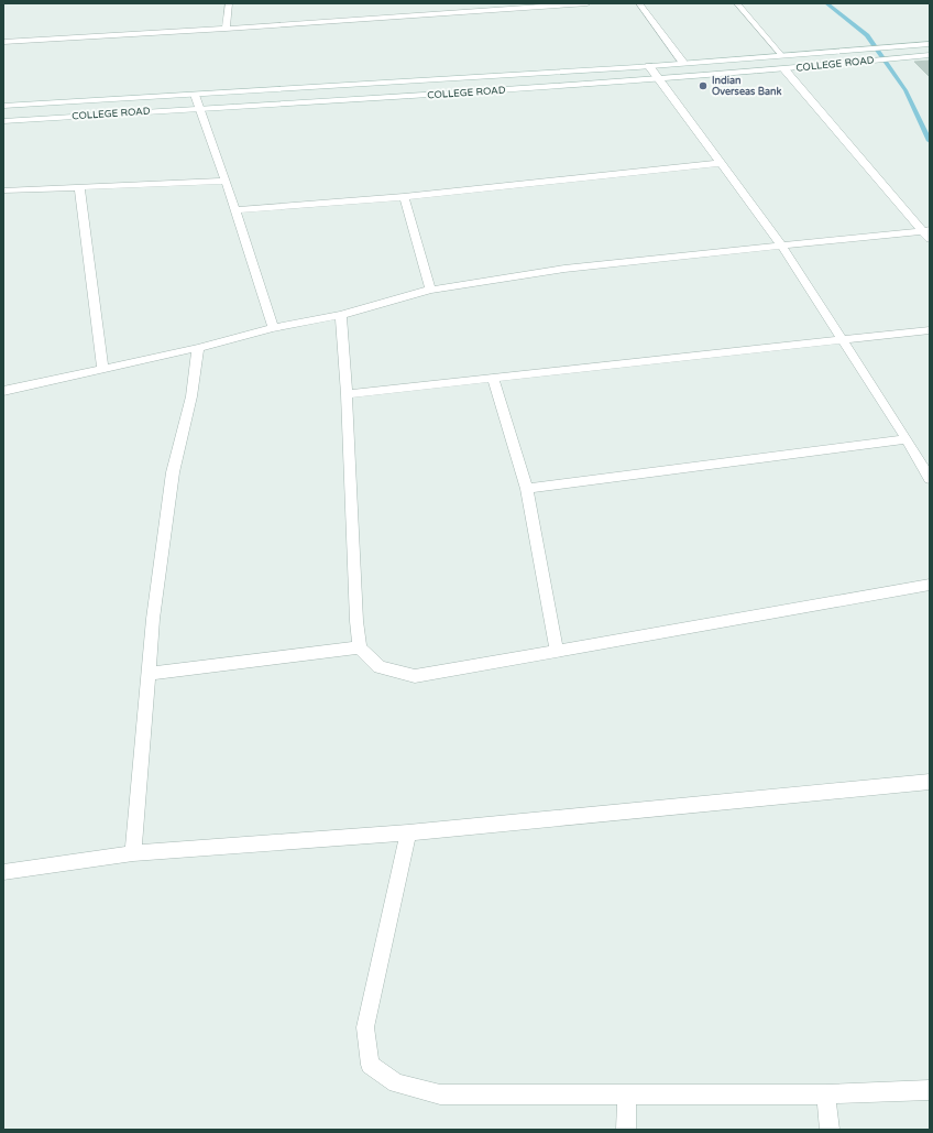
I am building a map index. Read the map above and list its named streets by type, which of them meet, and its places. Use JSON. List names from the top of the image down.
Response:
{
  "streets": {
    "street": ["COLLEGE ROAD"]
  },
  "places": ["Indian Overseas Bank"]
}
